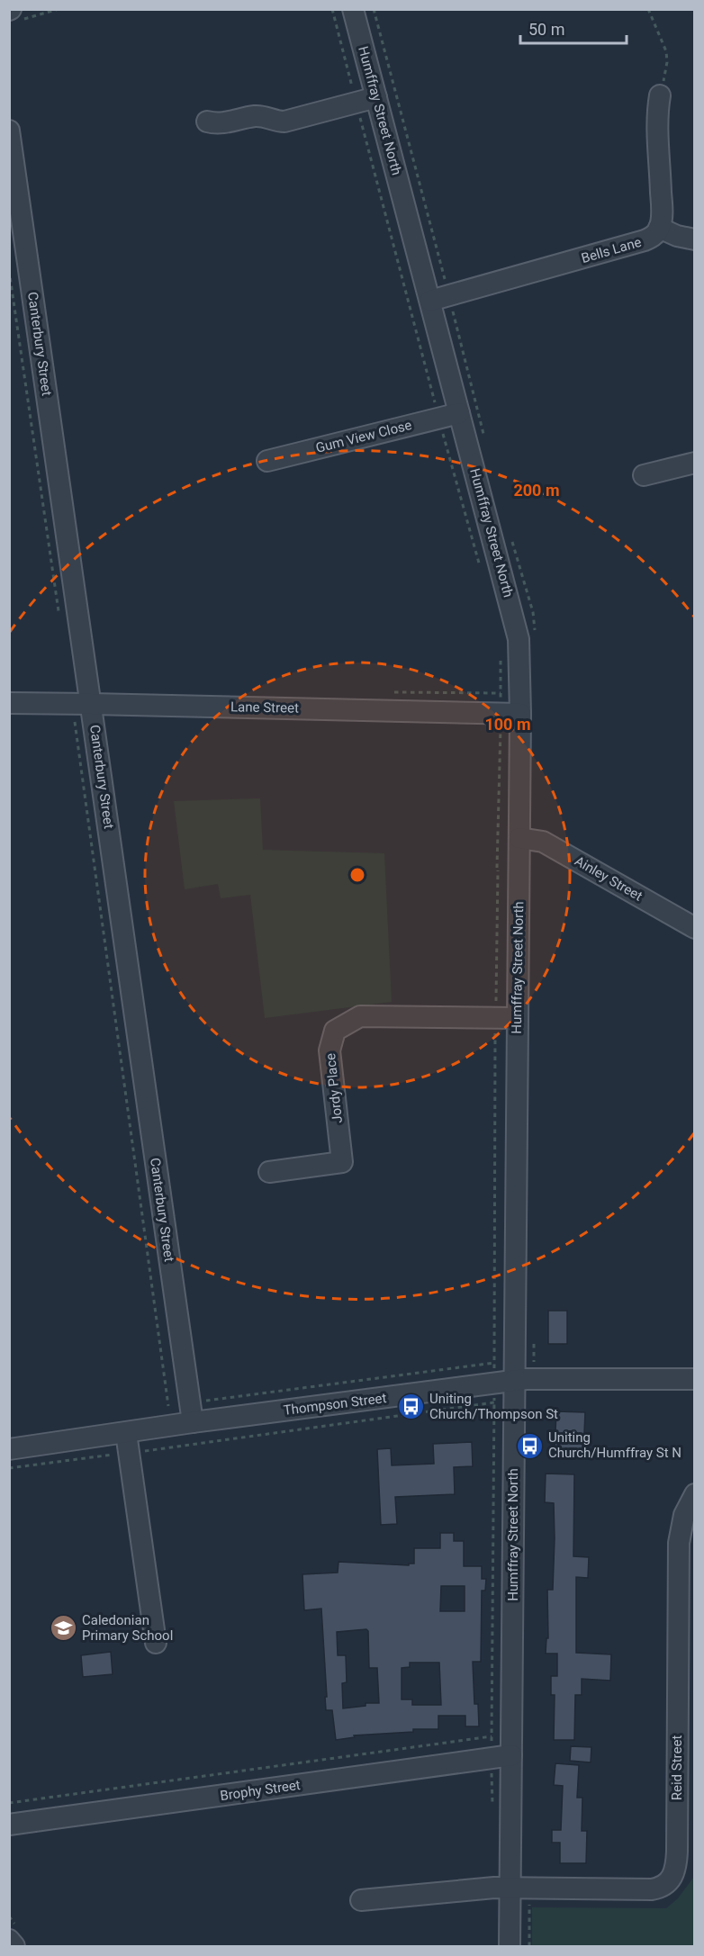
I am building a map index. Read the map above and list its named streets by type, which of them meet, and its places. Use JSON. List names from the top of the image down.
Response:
{
  "streets": {
    "street": [
      "Humffray Street North",
      "Bells Lane",
      "Canterbury Street",
      "Gum View Close",
      "Lane Street",
      "Ainley Street",
      "Jordy Place",
      "Thompson Street",
      "Reid Street",
      "Brophy Street"
    ]
  },
  "crossings": [
    ["Humffray Street North", "Bells Lane"],
    ["Humffray Street North", "Gum View Close"],
    ["Humffray Street North", "Lane Street"],
    ["Humffray Street North", "Ainley Street"],
    ["Humffray Street North", "Jordy Place"],
    ["Humffray Street North", "Thompson Street"],
    ["Humffray Street North", "Reid Street"],
    ["Humffray Street North", "Brophy Street"],
    ["Canterbury Street", "Lane Street"],
    ["Canterbury Street", "Thompson Street"]
  ],
  "places": {
    "bus stop": ["Uniting Church/Thompson St", "Uniting Church/Humffray St N"],
    "school or university": ["Caledonian Primary School"]
  },
  "scale_bar": "50 m",
  "rings": ["200 m", "100 m"]
}
